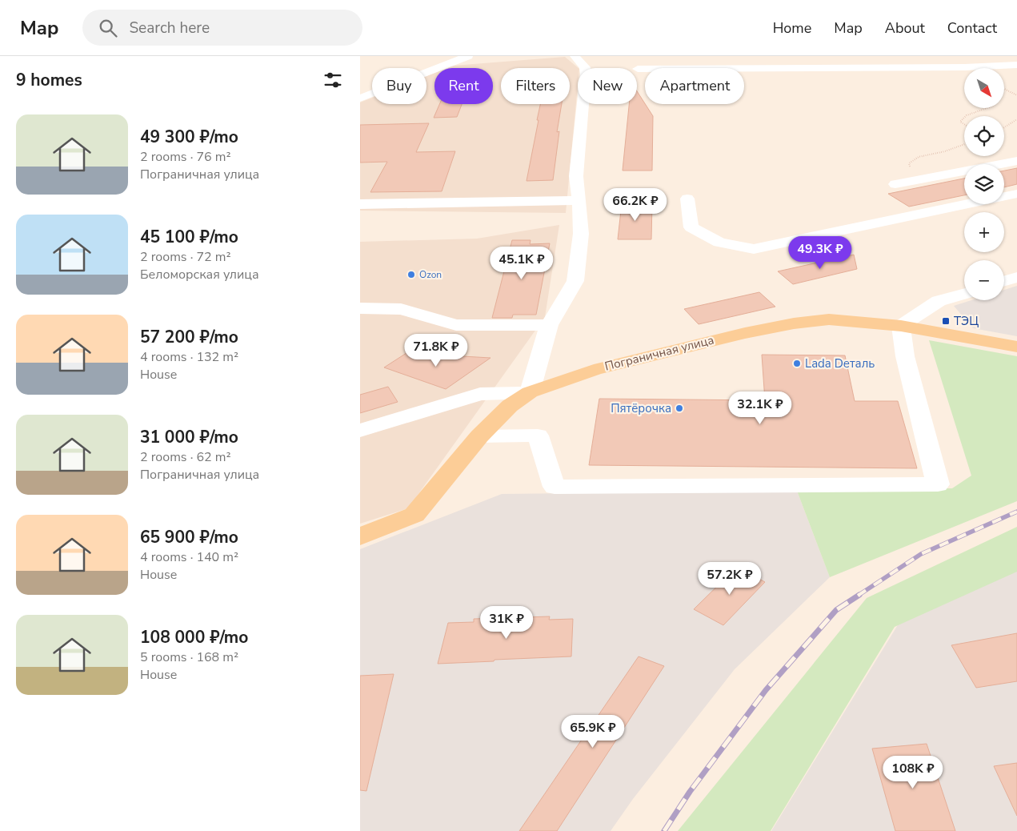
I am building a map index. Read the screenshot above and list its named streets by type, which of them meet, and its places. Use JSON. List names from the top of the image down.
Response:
{
  "streets": {
    "main road": ["Пограничная улица"]
  },
  "places": {
    "other": ["Ozon", "Lada Dеталь", "Пятёрочка"],
    "transit": ["ТЭЦ"]
  },
  "north": "bottom right",
  "page": {
    "header": "Map",
    "search": "Search here",
    "nav": [
      "Home",
      "Map",
      "About",
      "Contact"
    ],
    "heading": "9 homes",
    "map_buttons": ["+", "−"],
    "chip": [
      "Buy",
      "Rent",
      "Filters",
      "New",
      "Apartment"
    ],
    "list": [
      {
        "name": "49 300 ₽/mo",
        "note": "2 rooms · 76 m² · Пограничная улица"
      },
      {
        "name": "45 100 ₽/mo",
        "note": "2 rooms · 72 m² · Беломорская улица"
      },
      {
        "name": "57 200 ₽/mo",
        "note": "4 rooms · 132 m² · House"
      },
      {
        "name": "31 000 ₽/mo",
        "note": "2 rooms · 62 m² · Пограничная улица"
      },
      {
        "name": "65 900 ₽/mo",
        "note": "4 rooms · 140 m² · House"
      },
      {
        "name": "108 000 ₽/mo",
        "note": "5 rooms · 168 m² · House"
      }
    ],
    "price": [
      "66.2K ₽",
      "49.3K ₽",
      "45.1K ₽",
      "71.8K ₽",
      "32.1K ₽",
      "57.2K ₽",
      "31K ₽",
      "65.9K ₽",
      "108K ₽"
    ]
  }
}
